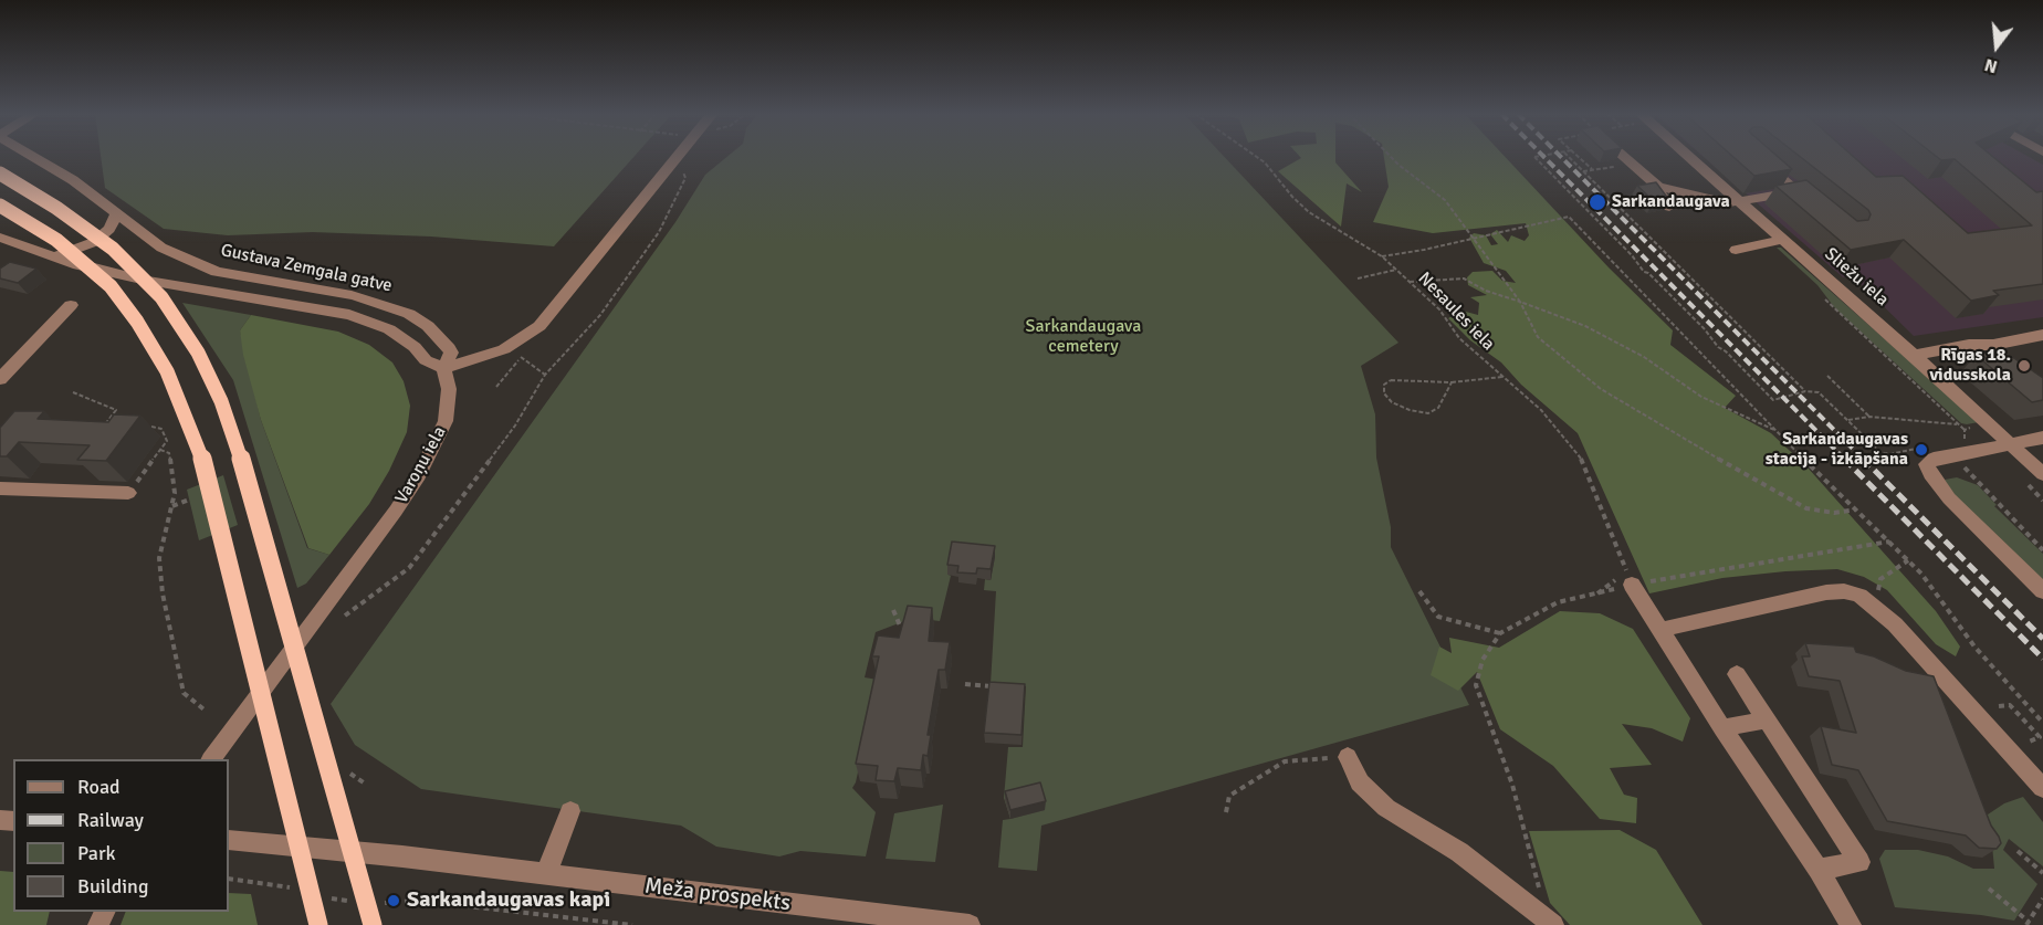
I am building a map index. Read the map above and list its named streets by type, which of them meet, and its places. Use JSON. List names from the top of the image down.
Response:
{
  "streets": {
    "street": [
      "Gustava Zemgala gatve",
      "Sliežu iela",
      "Varoņu iela",
      "Meža prospekts"
    ],
    "path": ["Nesaules iela"]
  },
  "crossings": [
    ["Gustava Zemgala gatve", "Varoņu iela"]
  ],
  "parks": ["Sarkandaugava cemetery"],
  "places": [
    "Sarkandaugava",
    "Rīgas 18. vidusskola",
    "Sarkandaugavas stacija - izkāpšana",
    "Sarkandaugavas kapi"
  ],
  "legend": [
    "Road",
    "Railway",
    "Park",
    "Building"
  ],
  "north": "bottom"
}
